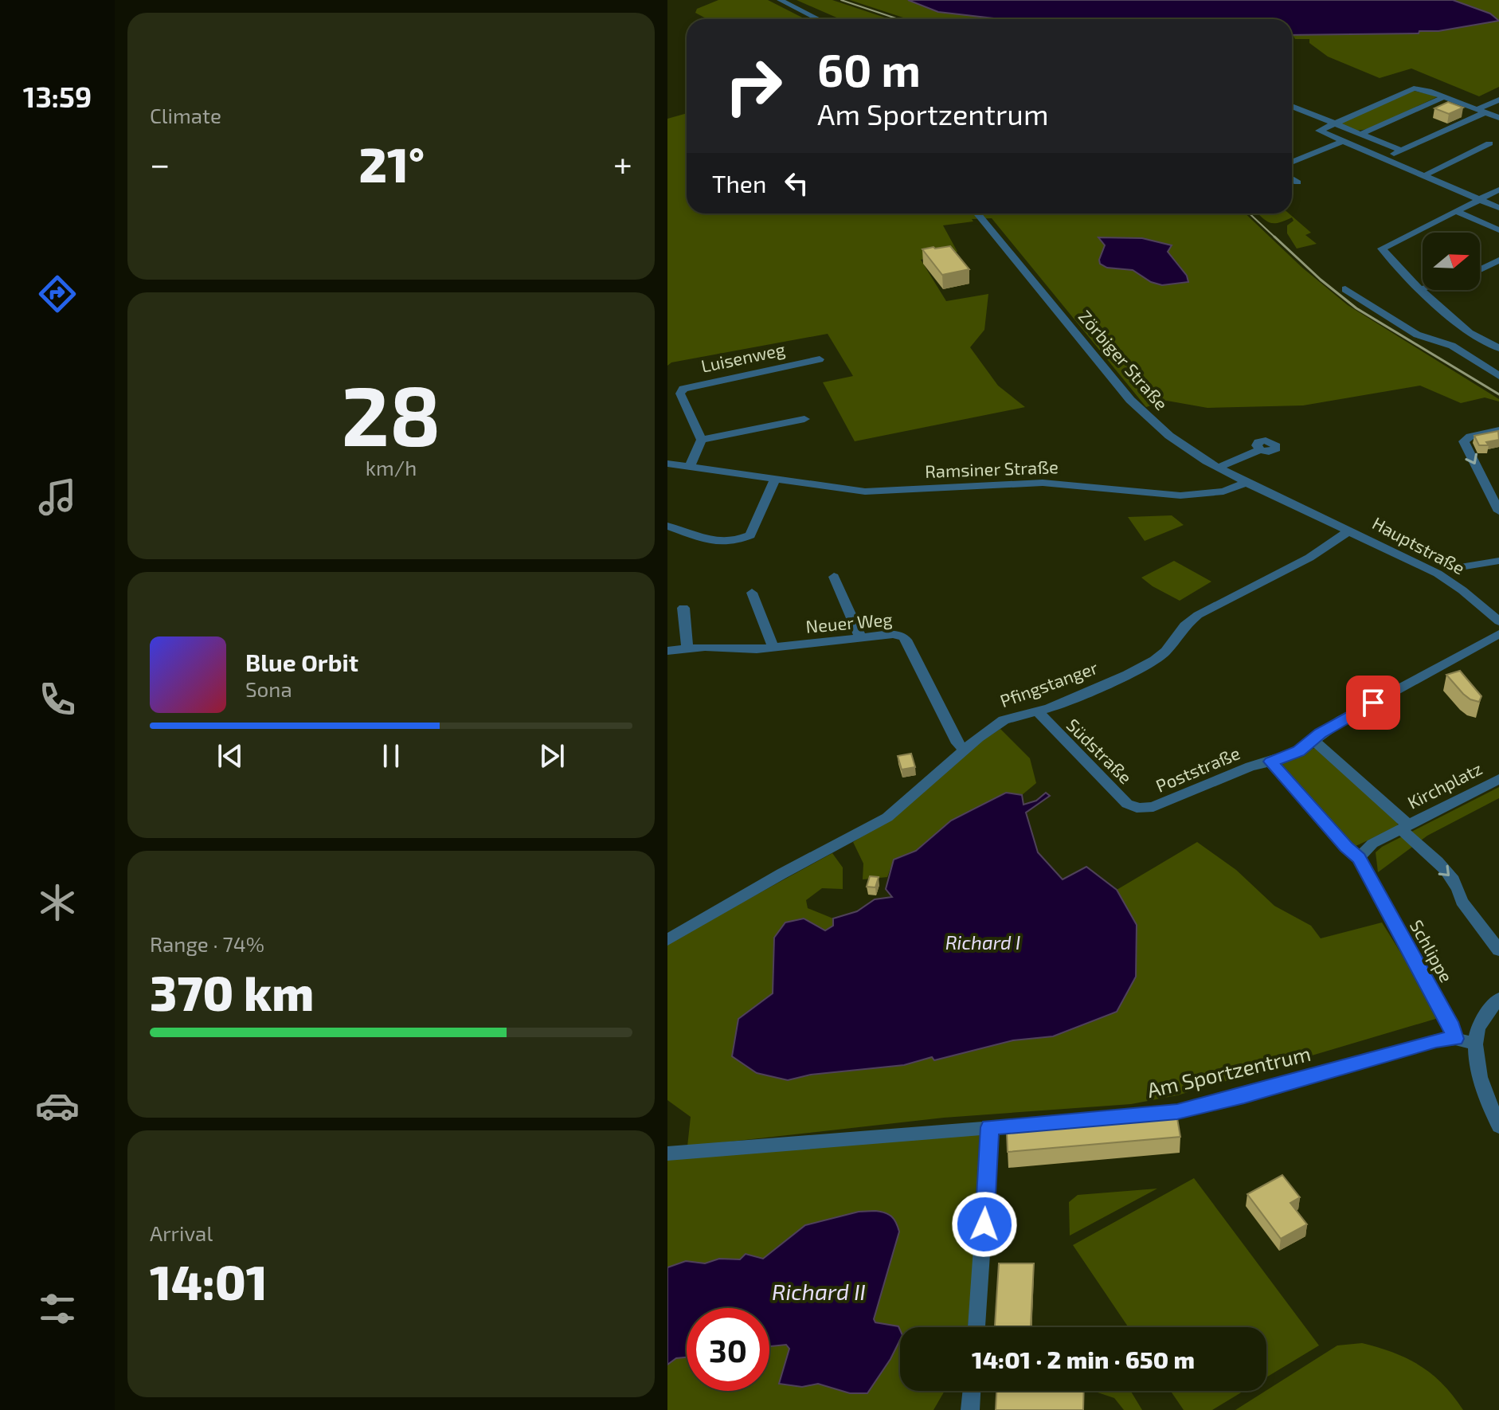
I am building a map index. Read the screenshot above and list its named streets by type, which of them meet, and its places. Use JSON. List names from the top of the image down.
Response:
{
  "streets": {
    "street": [
      "Luisenweg",
      "Zörbiger Straße",
      "Ramsiner Straße",
      "Hauptstraße",
      "Neuer Weg",
      "Pfingstanger",
      "Südstraße",
      "Poststraße",
      "Kirchplatz",
      "Schlippe",
      "Am Sportzentrum"
    ]
  },
  "crossings": [
    ["Zörbiger Straße", "Ramsiner Straße"],
    ["Zörbiger Straße", "Hauptstraße"],
    ["Zörbiger Straße", "Pfingstanger"],
    ["Hauptstraße", "Pfingstanger"],
    ["Neuer Weg", "Pfingstanger"],
    ["Pfingstanger", "Südstraße"],
    ["Südstraße", "Poststraße"],
    ["Poststraße", "Kirchplatz"],
    ["Kirchplatz", "Schlippe"],
    ["Schlippe", "Am Sportzentrum"]
  ],
  "water": ["Richard I", "Richard II"],
  "north": "right",
  "page": {
    "tabs": "13:59",
    "tile": [
      "Climate",
      ["28", "km/h"],
      ["Range · 74%", "370 km"],
      ["Arrival", "14:01"]
    ],
    "turn": ["60 m", "Am Sportzentrum"],
    "heat": ["−", "21°", "+"],
    "then": "Then",
    "song": ["Blue Orbit", "Sona"],
    "limit": "30",
    "trip": "14:01 · 2 min · 650 m"
  }
}
